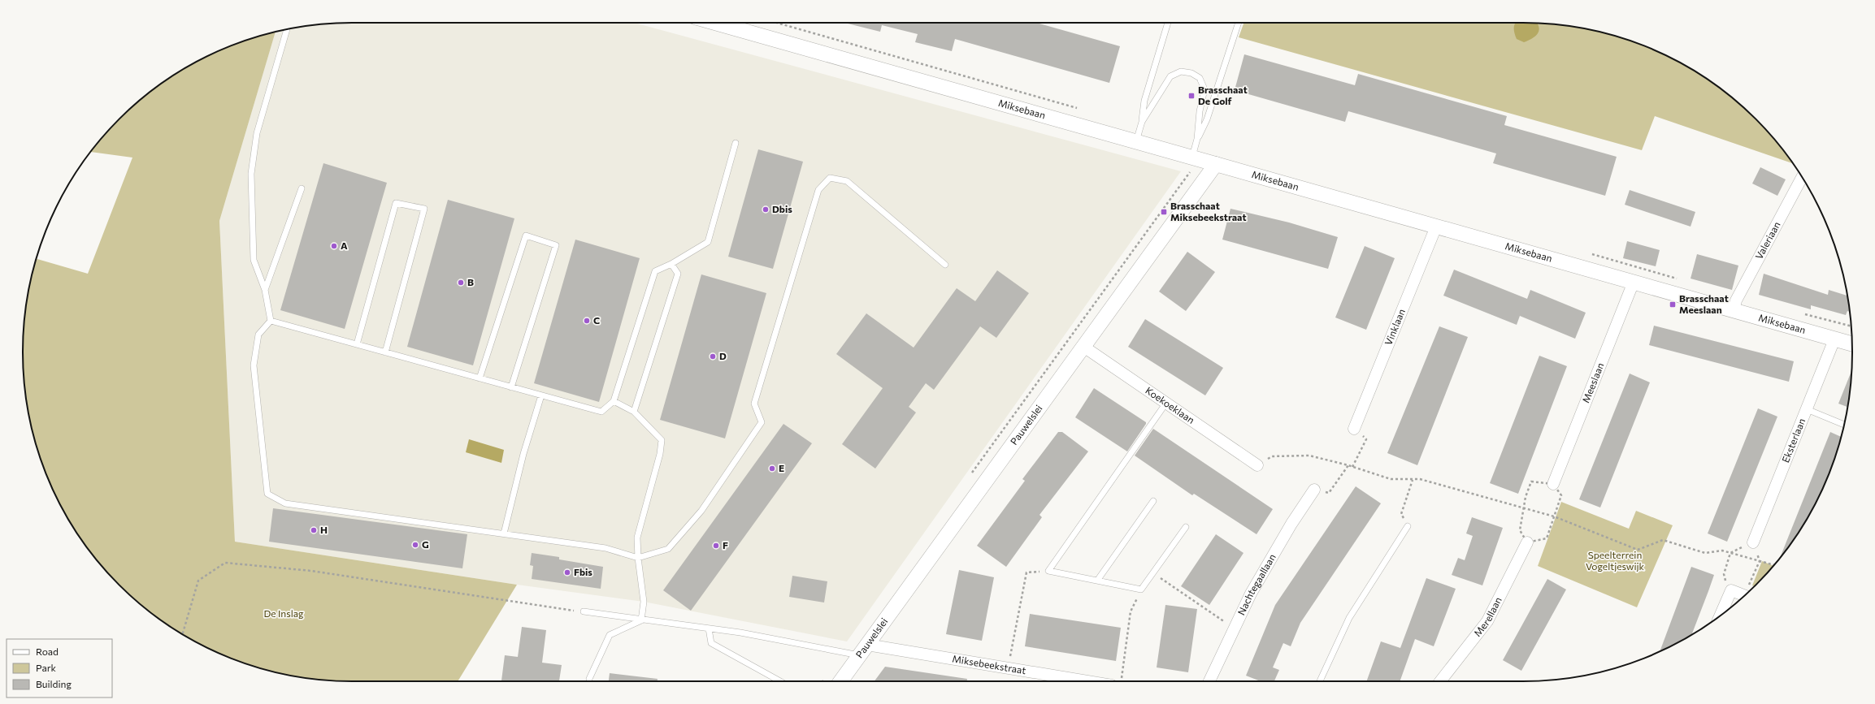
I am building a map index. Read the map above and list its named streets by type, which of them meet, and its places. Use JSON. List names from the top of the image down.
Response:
{
  "streets": {
    "street": [
      "Miksebaan",
      "Valeriaan",
      "Vinklaan",
      "Meeslaan",
      "Koekoeklaan",
      "Pauwelslei",
      "Eksterlaan",
      "Nachtegaallaan",
      "Merellaan",
      "Miksebeekstraat"
    ]
  },
  "crossings": [
    ["Miksebaan", "Valeriaan"],
    ["Miksebaan", "Vinklaan"],
    ["Miksebaan", "Meeslaan"],
    ["Miksebaan", "Pauwelslei"],
    ["Miksebaan", "Eksterlaan"],
    ["Koekoeklaan", "Pauwelslei"],
    ["Pauwelslei", "Miksebeekstraat"]
  ],
  "parks": ["Speelterrein Vogeltjeswijk", "De Inslag"],
  "places": {
    "transit": ["Brasschaat De Golf", "Brasschaat Miksebeekstraat", "Brasschaat Meeslaan"],
    "other": [
      "Dbis",
      "A",
      "B",
      "C",
      "D",
      "E",
      "H",
      "G",
      "F",
      "Fbis"
    ]
  },
  "legend": ["Road", "Park", "Building"]
}
